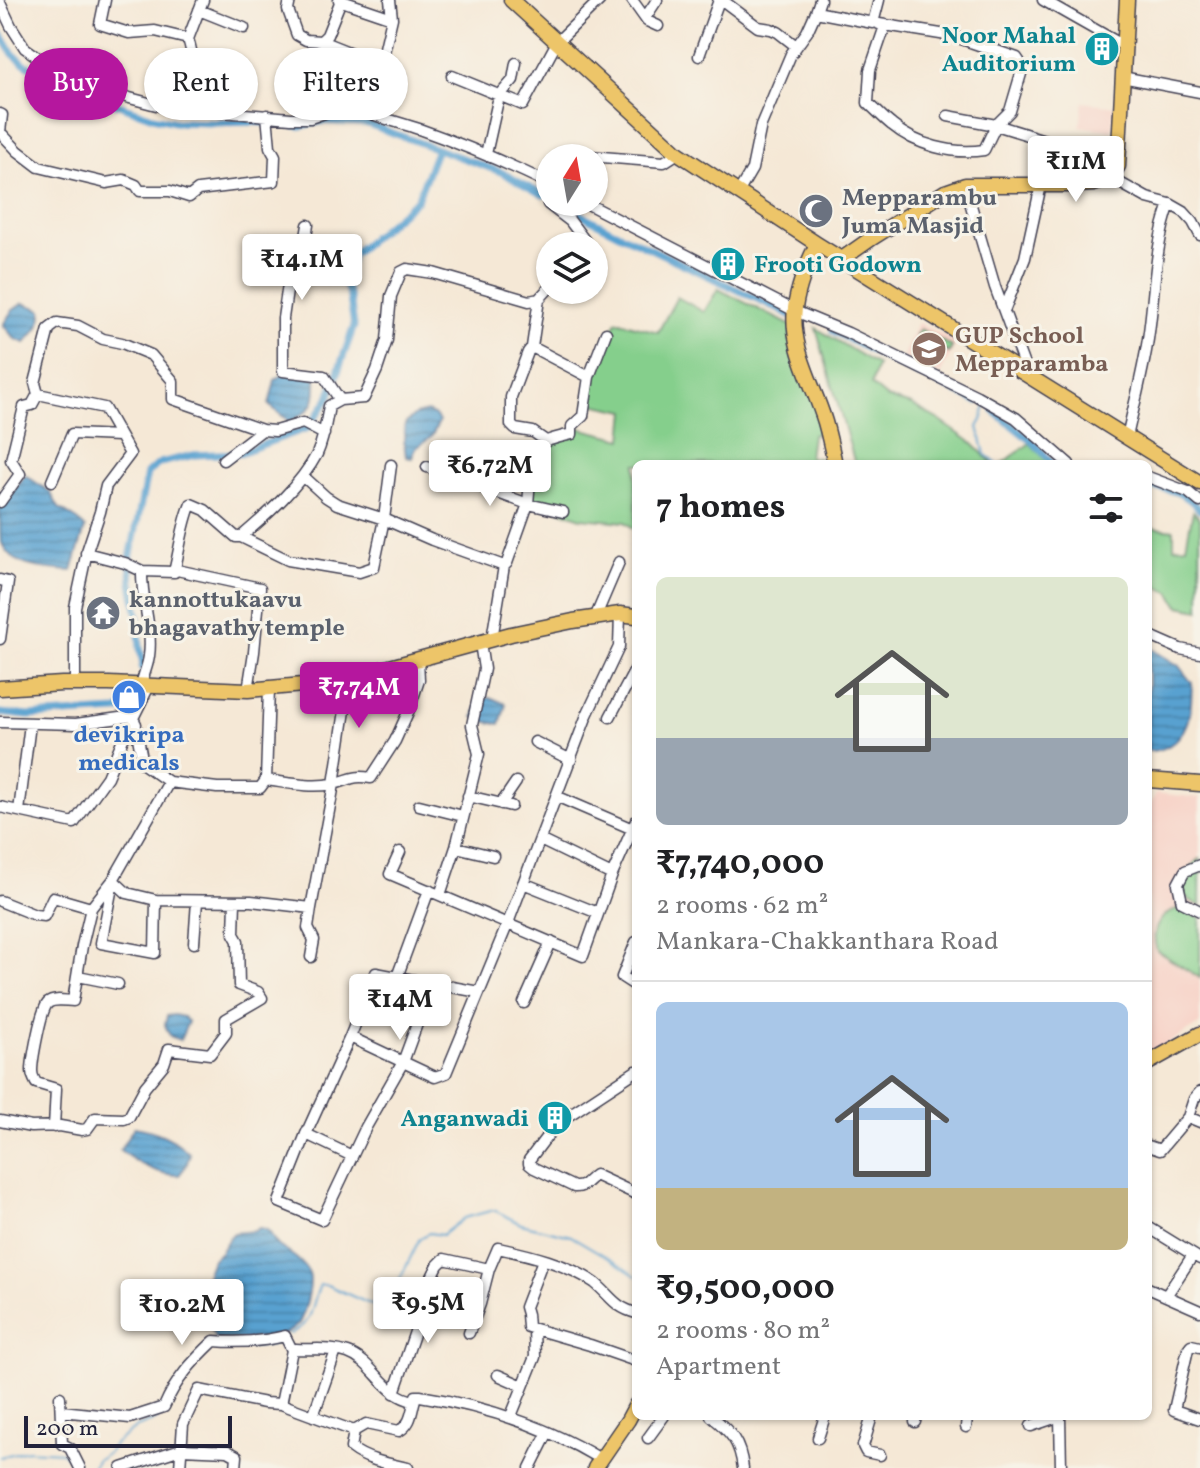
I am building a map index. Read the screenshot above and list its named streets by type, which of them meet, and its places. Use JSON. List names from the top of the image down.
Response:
{
  "places": {
    "building": ["Noor Mahal Auditorium", "Frooti Godown", "Anganwadi"],
    "mosque": ["Mepparambu Juma Masjid"],
    "school or university": ["GUP School Mepparamba"],
    "temple": ["kannottukaavu bhagavathy temple"],
    "shop": ["devikripa medicals"]
  },
  "scale_bar": "200 m",
  "north": "top",
  "page": {
    "chip": ["Buy", "Rent", "Filters"],
    "price": [
      "₹11M",
      "₹14.1M",
      "₹6.72M",
      "₹7.74M",
      "₹14M",
      "₹9.5M",
      "₹10.2M"
    ],
    "heading": "7 homes",
    "list": [
      {
        "name": "₹7,740,000",
        "note": "2 rooms · 62 m² · Mankara-Chakkanthara Road"
      },
      {
        "name": "₹9,500,000",
        "note": "2 rooms · 80 m² · Apartment"
      }
    ],
    "scale": "200 m"
  }
}
